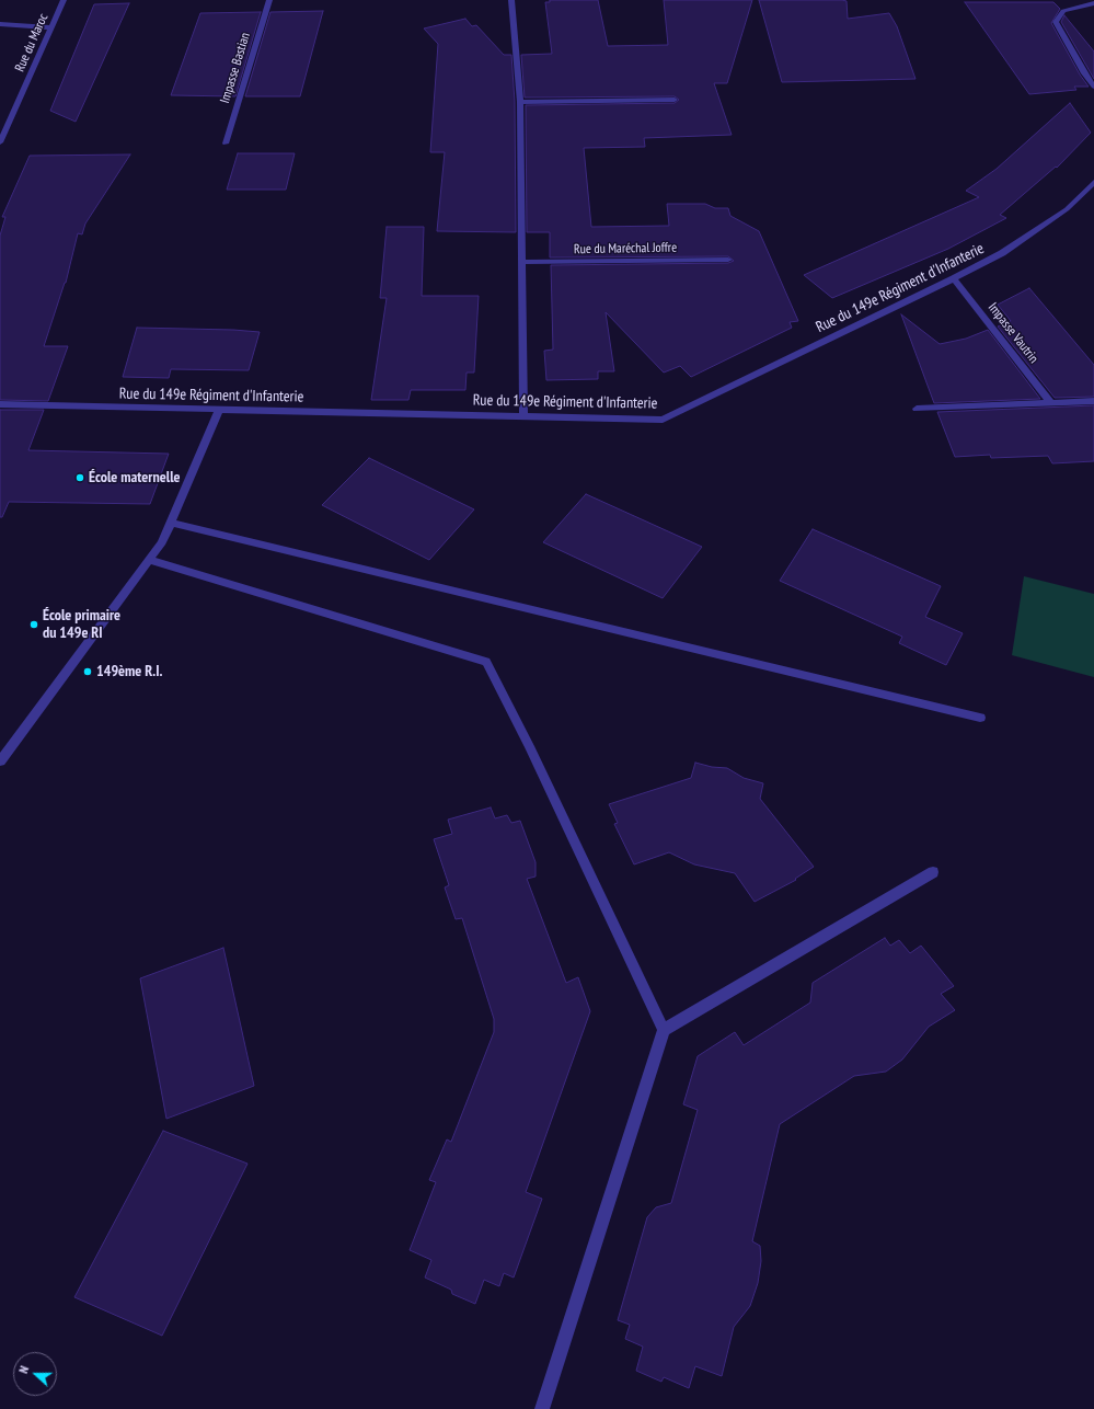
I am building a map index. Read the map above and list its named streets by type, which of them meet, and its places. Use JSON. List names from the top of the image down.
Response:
{
  "streets": {
    "street": [
      "Rue du Maroc",
      "Impasse Bastian",
      "Rue du Maréchal Joffre",
      "Rue du 149e Régiment d'Infanterie",
      "Impasse Vautrin"
    ]
  },
  "crossings": [
    ["Rue du 149e Régiment d'Infanterie", "Impasse Vautrin"]
  ],
  "places": ["École maternelle", "École primaire du 149e RI", "149ème R.I."],
  "north": "left"
}
